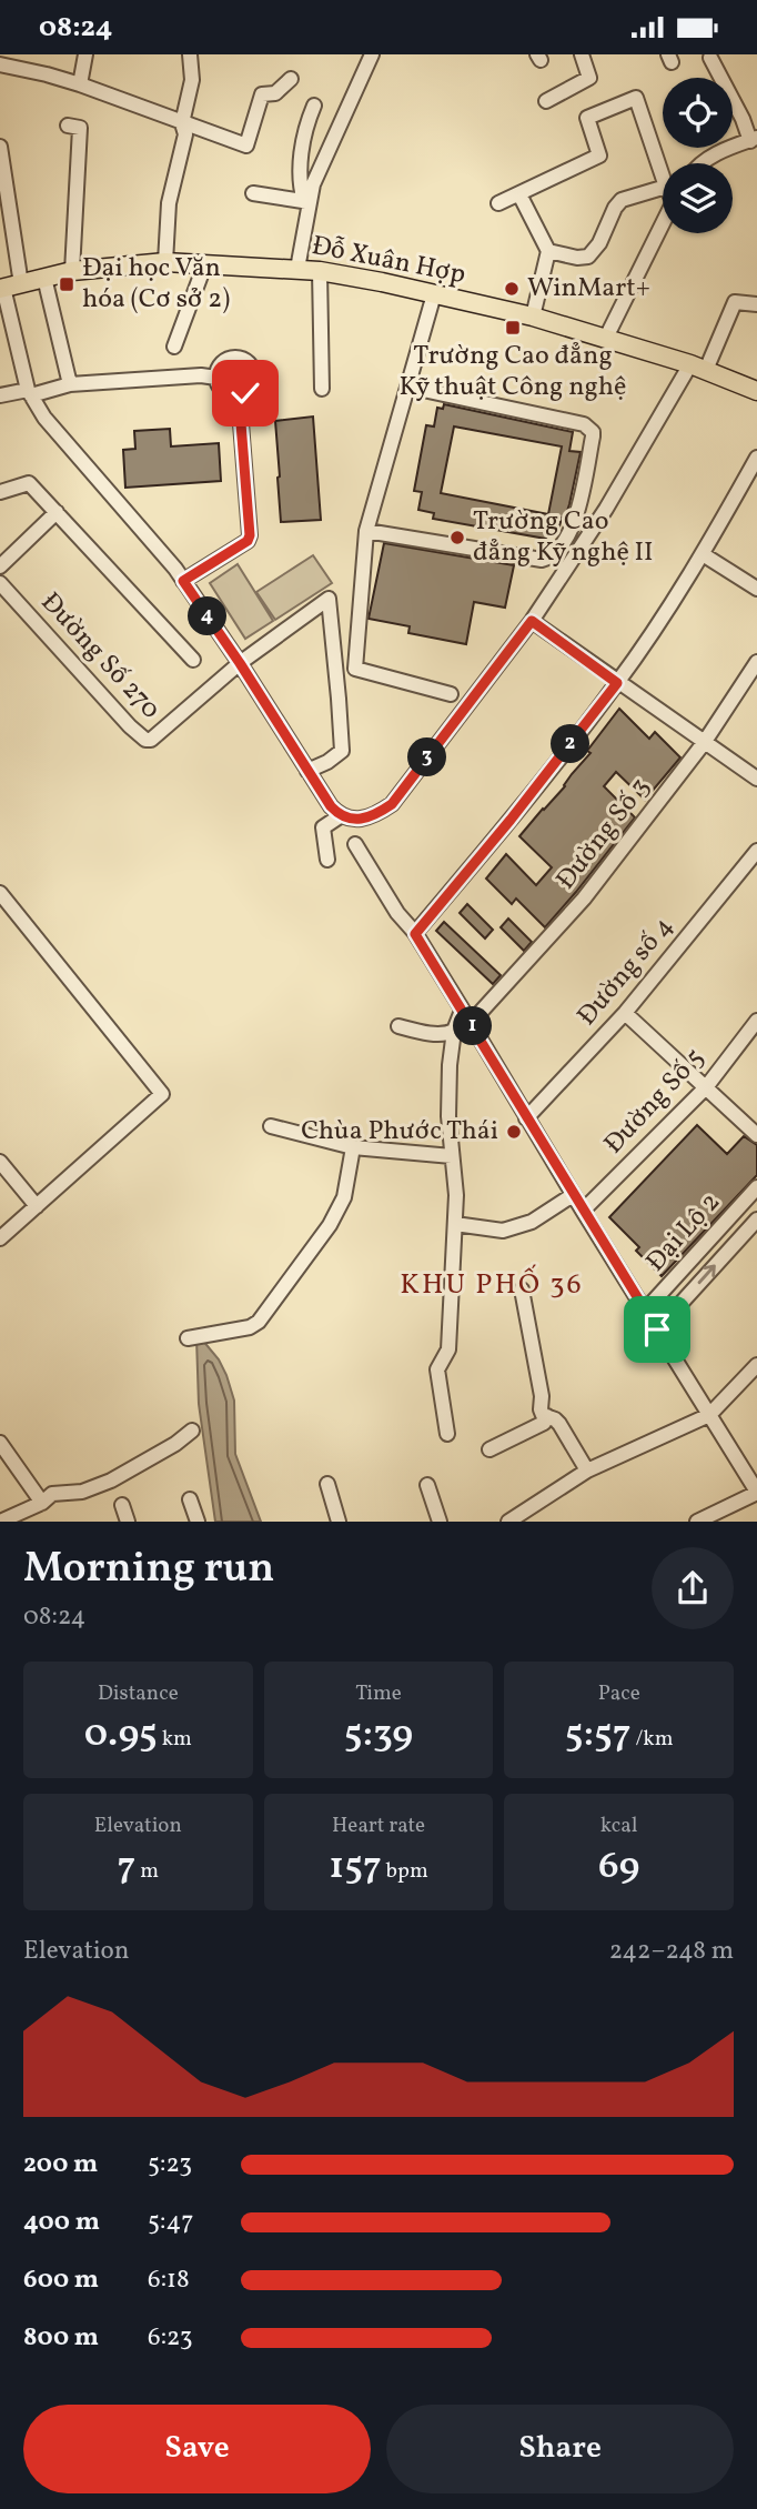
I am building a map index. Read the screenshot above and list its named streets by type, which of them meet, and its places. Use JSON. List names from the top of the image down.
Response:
{
  "streets": {
    "main road": ["Đỗ Xuân Hợp"],
    "street": [
      "Đường Số 270",
      "Đường Số 3",
      "Đường số 4",
      "Đường Số 5",
      "Đại Lộ 2"
    ]
  },
  "districts": ["KHU PHỐ 36"],
  "places": {
    "transit": ["Đại học Văn hóa (Cơ sở 2)", "Trường Cao đẳng Kỹ thuật Công nghệ"],
    "other": ["WinMart+", "Trường Cao đẳng Kỹ nghệ II", "Chùa Phước Thái"]
  },
  "page": {
    "status": "08:24",
    "pins": [
      "4",
      "2",
      "3",
      "1"
    ],
    "heading": ["Morning run", "08:24"],
    "stats": [
      ["Distance", "0.95 km"],
      ["Time", "5:39"],
      ["Pace", "5:57 /km"],
      ["Elevation", "7 m"],
      ["Heart rate", "157 bpm"],
      ["kcal", "69"]
    ],
    "chart": ["Elevation", "242–248 m"],
    "list": [
      {
        "name": "200 m",
        "note": "5:23"
      },
      {
        "name": "400 m",
        "note": "5:47"
      },
      {
        "name": "600 m",
        "note": "6:18"
      },
      {
        "name": "800 m",
        "note": "6:23"
      }
    ],
    "buttons": ["Save", "Share"]
  }
}
